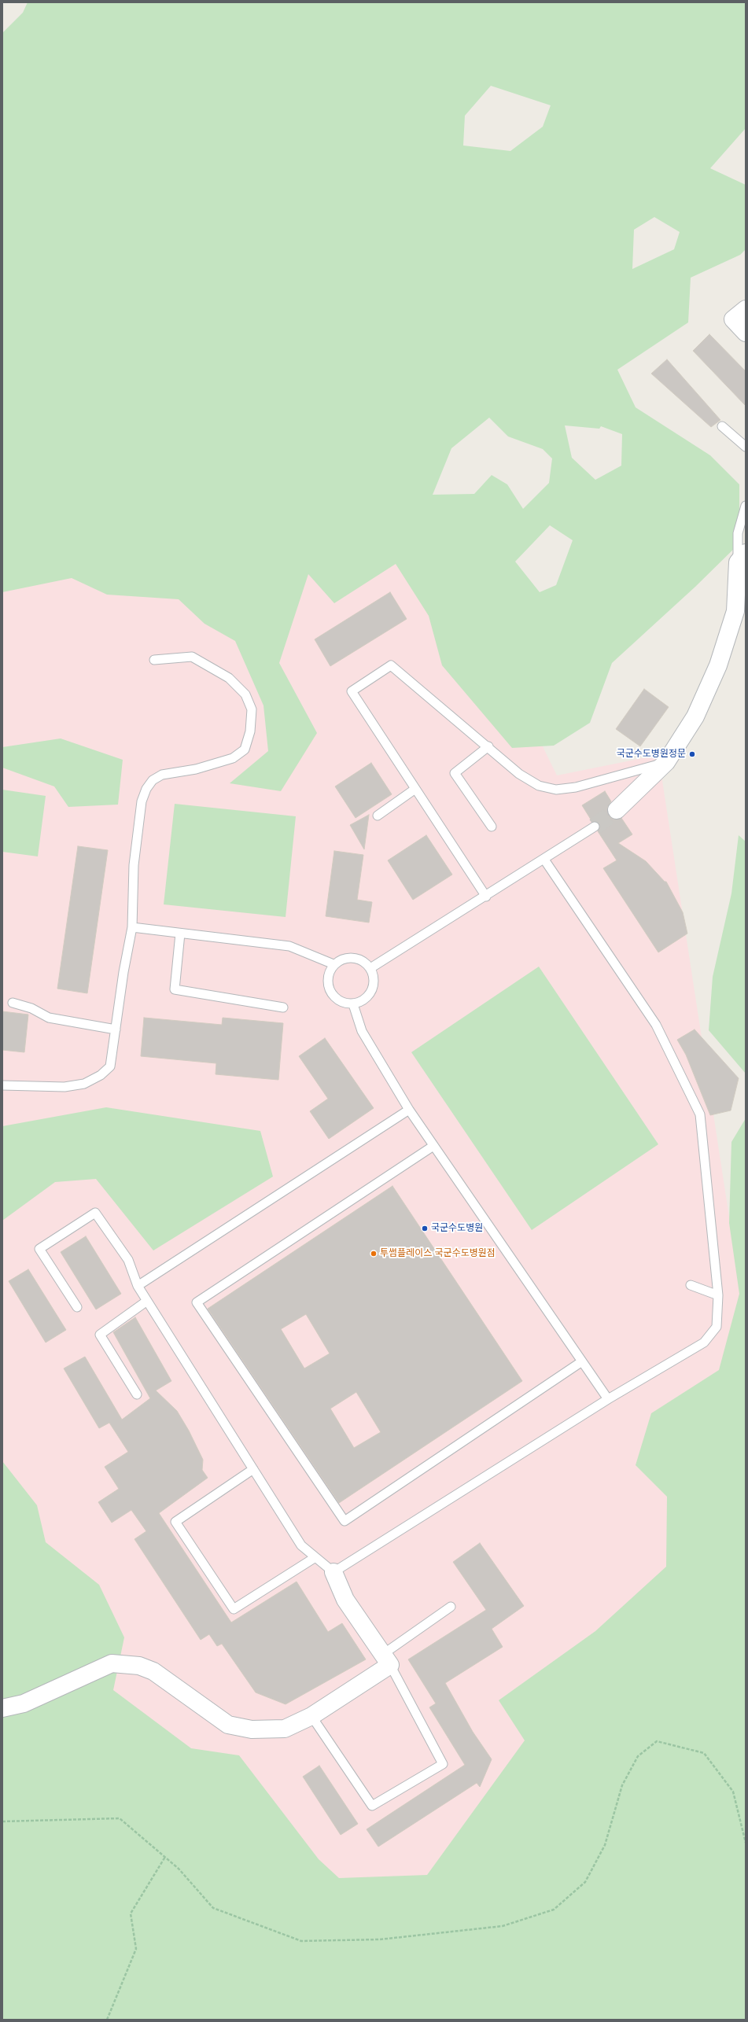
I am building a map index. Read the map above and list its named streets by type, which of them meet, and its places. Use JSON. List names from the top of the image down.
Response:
{
  "places": ["국군수도병원정문", "국군수도병원", "투썸플레이스 국군수도병원점"]
}
